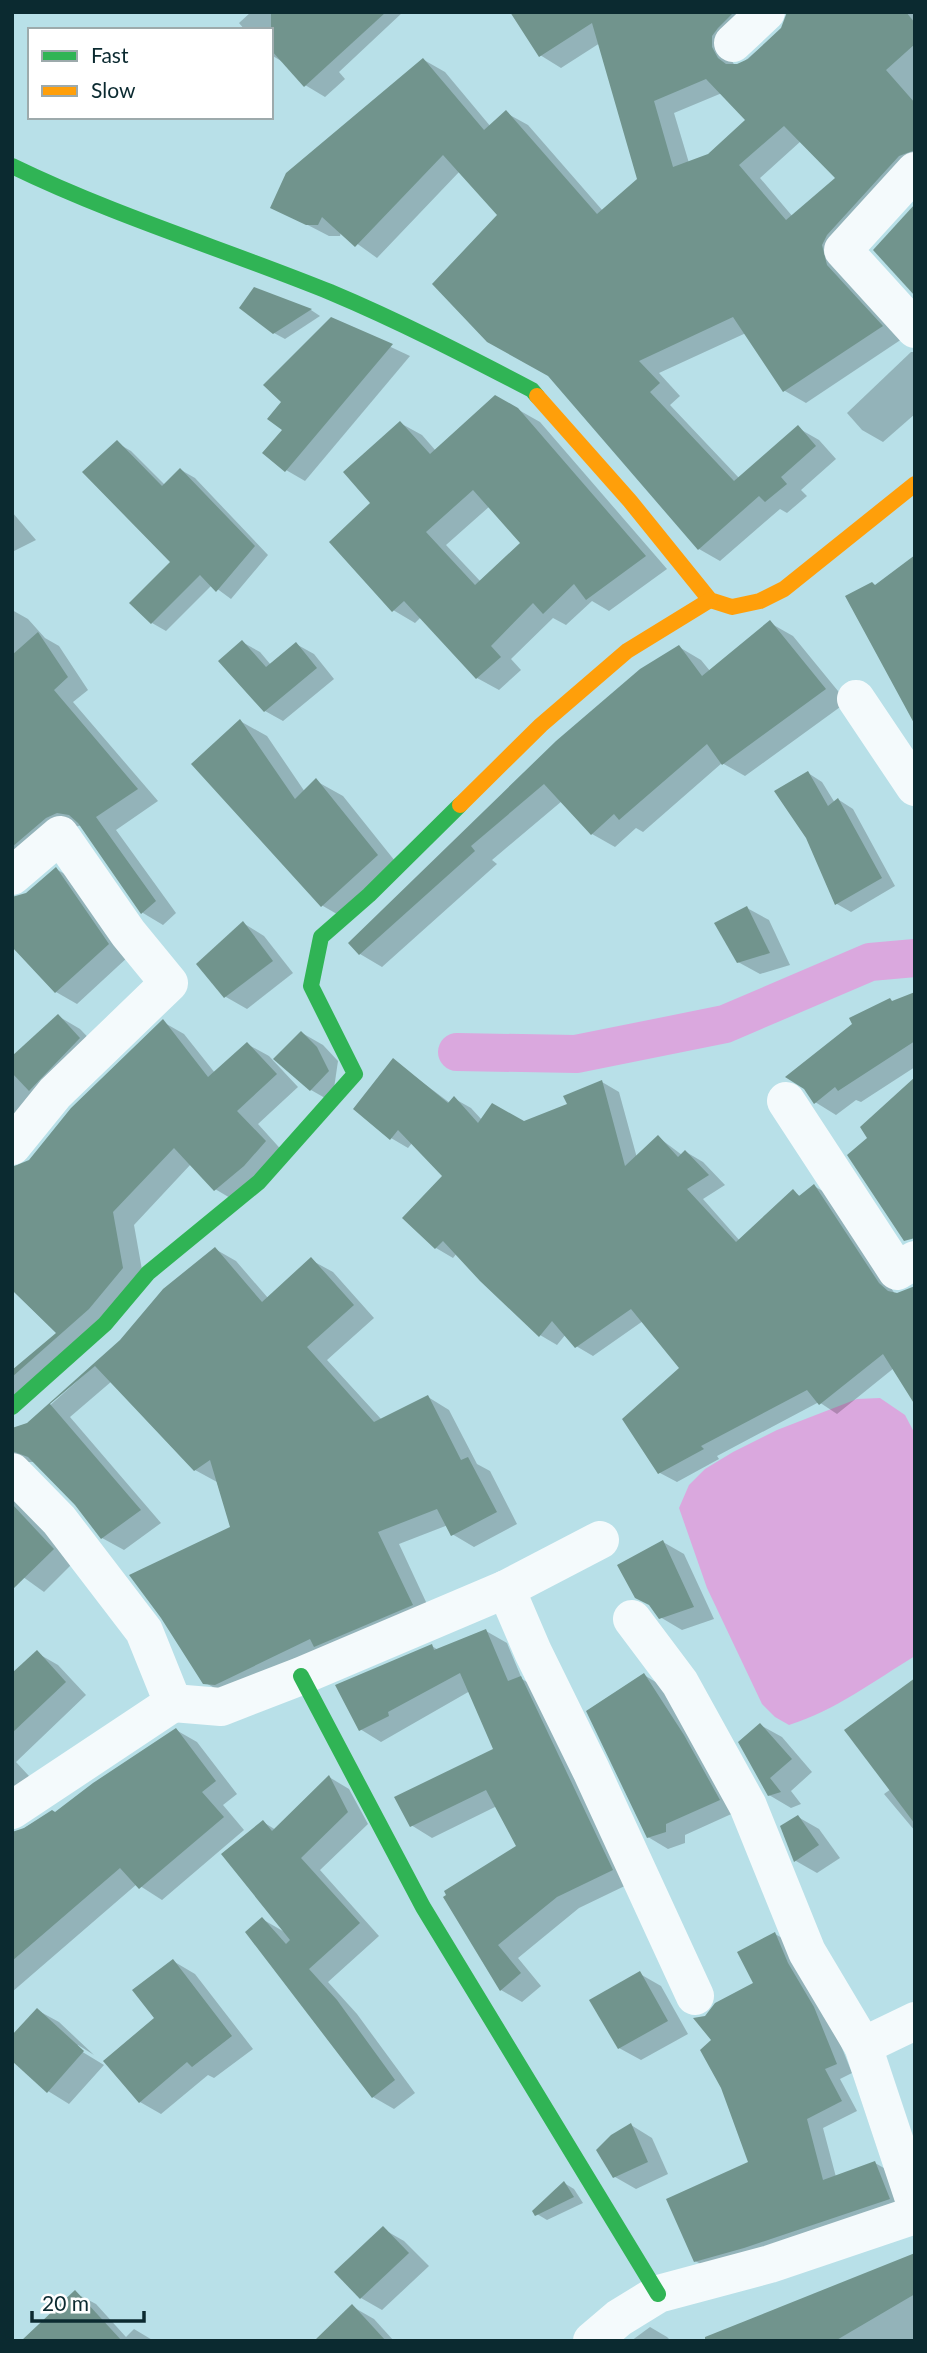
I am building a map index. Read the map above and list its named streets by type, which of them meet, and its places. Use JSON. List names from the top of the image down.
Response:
{
  "legend": ["Fast", "Slow"],
  "scale_bar": "20 m"
}
